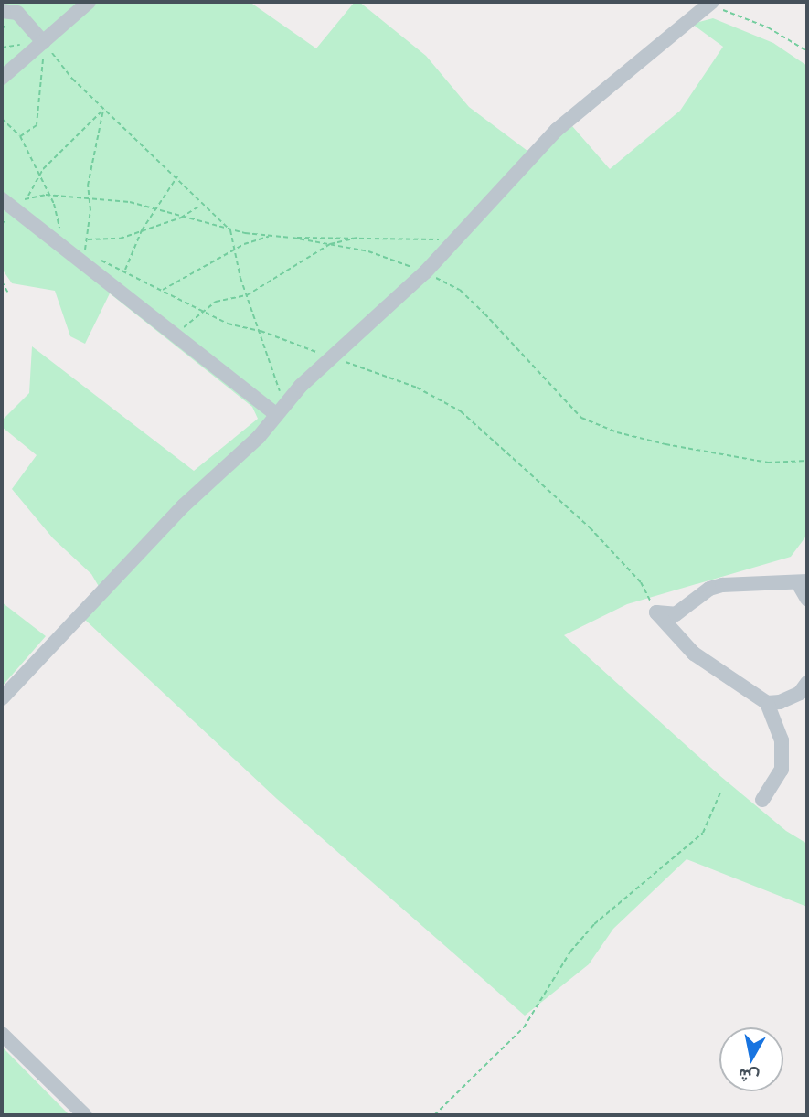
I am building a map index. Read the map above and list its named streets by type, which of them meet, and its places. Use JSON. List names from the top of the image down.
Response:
{
  "north": "bottom"
}
